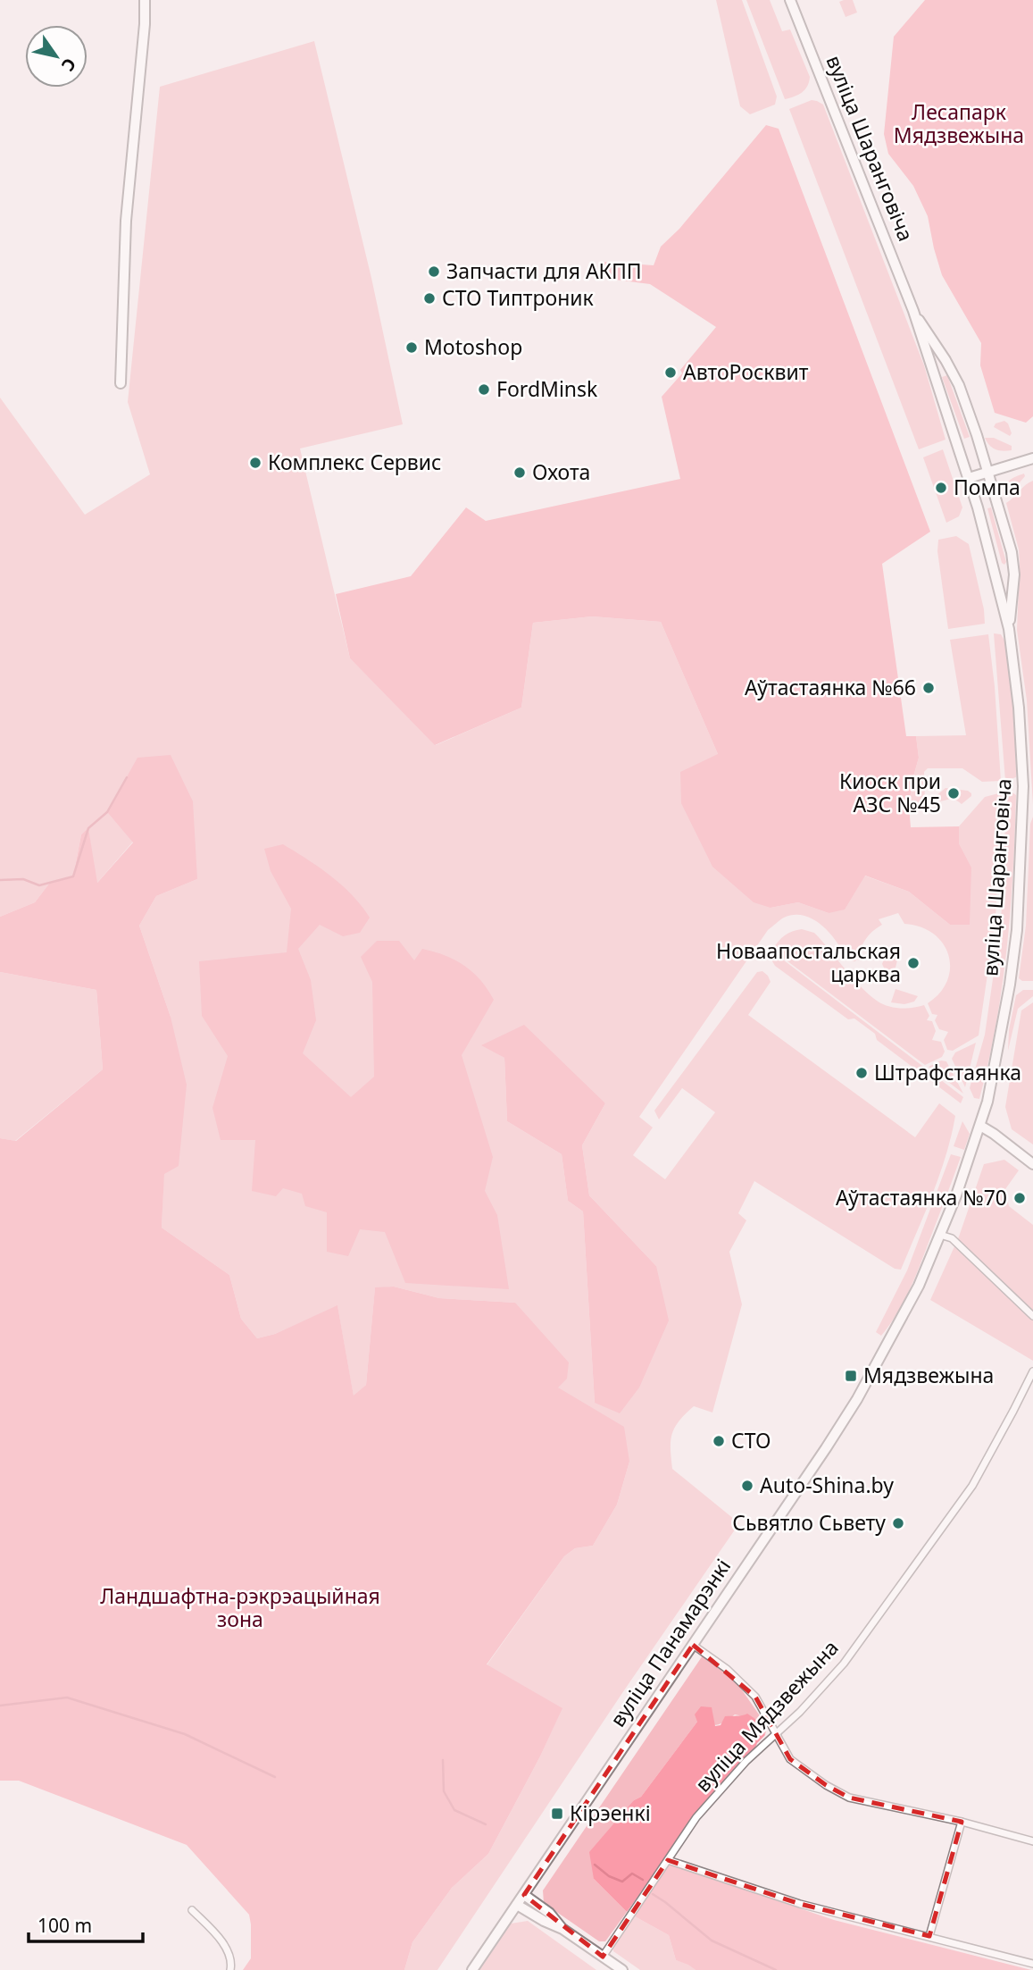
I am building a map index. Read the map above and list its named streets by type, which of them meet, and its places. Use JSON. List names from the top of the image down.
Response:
{
  "streets": {
    "main road": ["вуліца Шаранговіча", "вуліца Панамарэнкі"],
    "street": ["вуліца Мядзвежына"]
  },
  "crossings": [
    ["вуліца Шаранговіча", "вуліца Панамарэнкі"]
  ],
  "parks": ["Лесапарк Мядзвежына", "Ландшафтна-рэкрэацыйная зона"],
  "places": {
    "other": [
      "Запчасти для АКПП",
      "СТО Типтроник",
      "Motoshop",
      "АвтоРосквит",
      "FordMinsk",
      "Комплекс Сервис",
      "Охота",
      "Помпа",
      "Аўтастаянка №66",
      "Киоск при АЗС №45",
      "Новаапостальская царква",
      "Штрафстаянка",
      "Аўтастаянка №70",
      "СТО",
      "Auto-Shina.by",
      "Сьвятло Сьвету"
    ],
    "transit": ["Мядзвежына", "Кірэенкі"]
  },
  "scale_bar": "100 m",
  "north": "bottom right"
}
